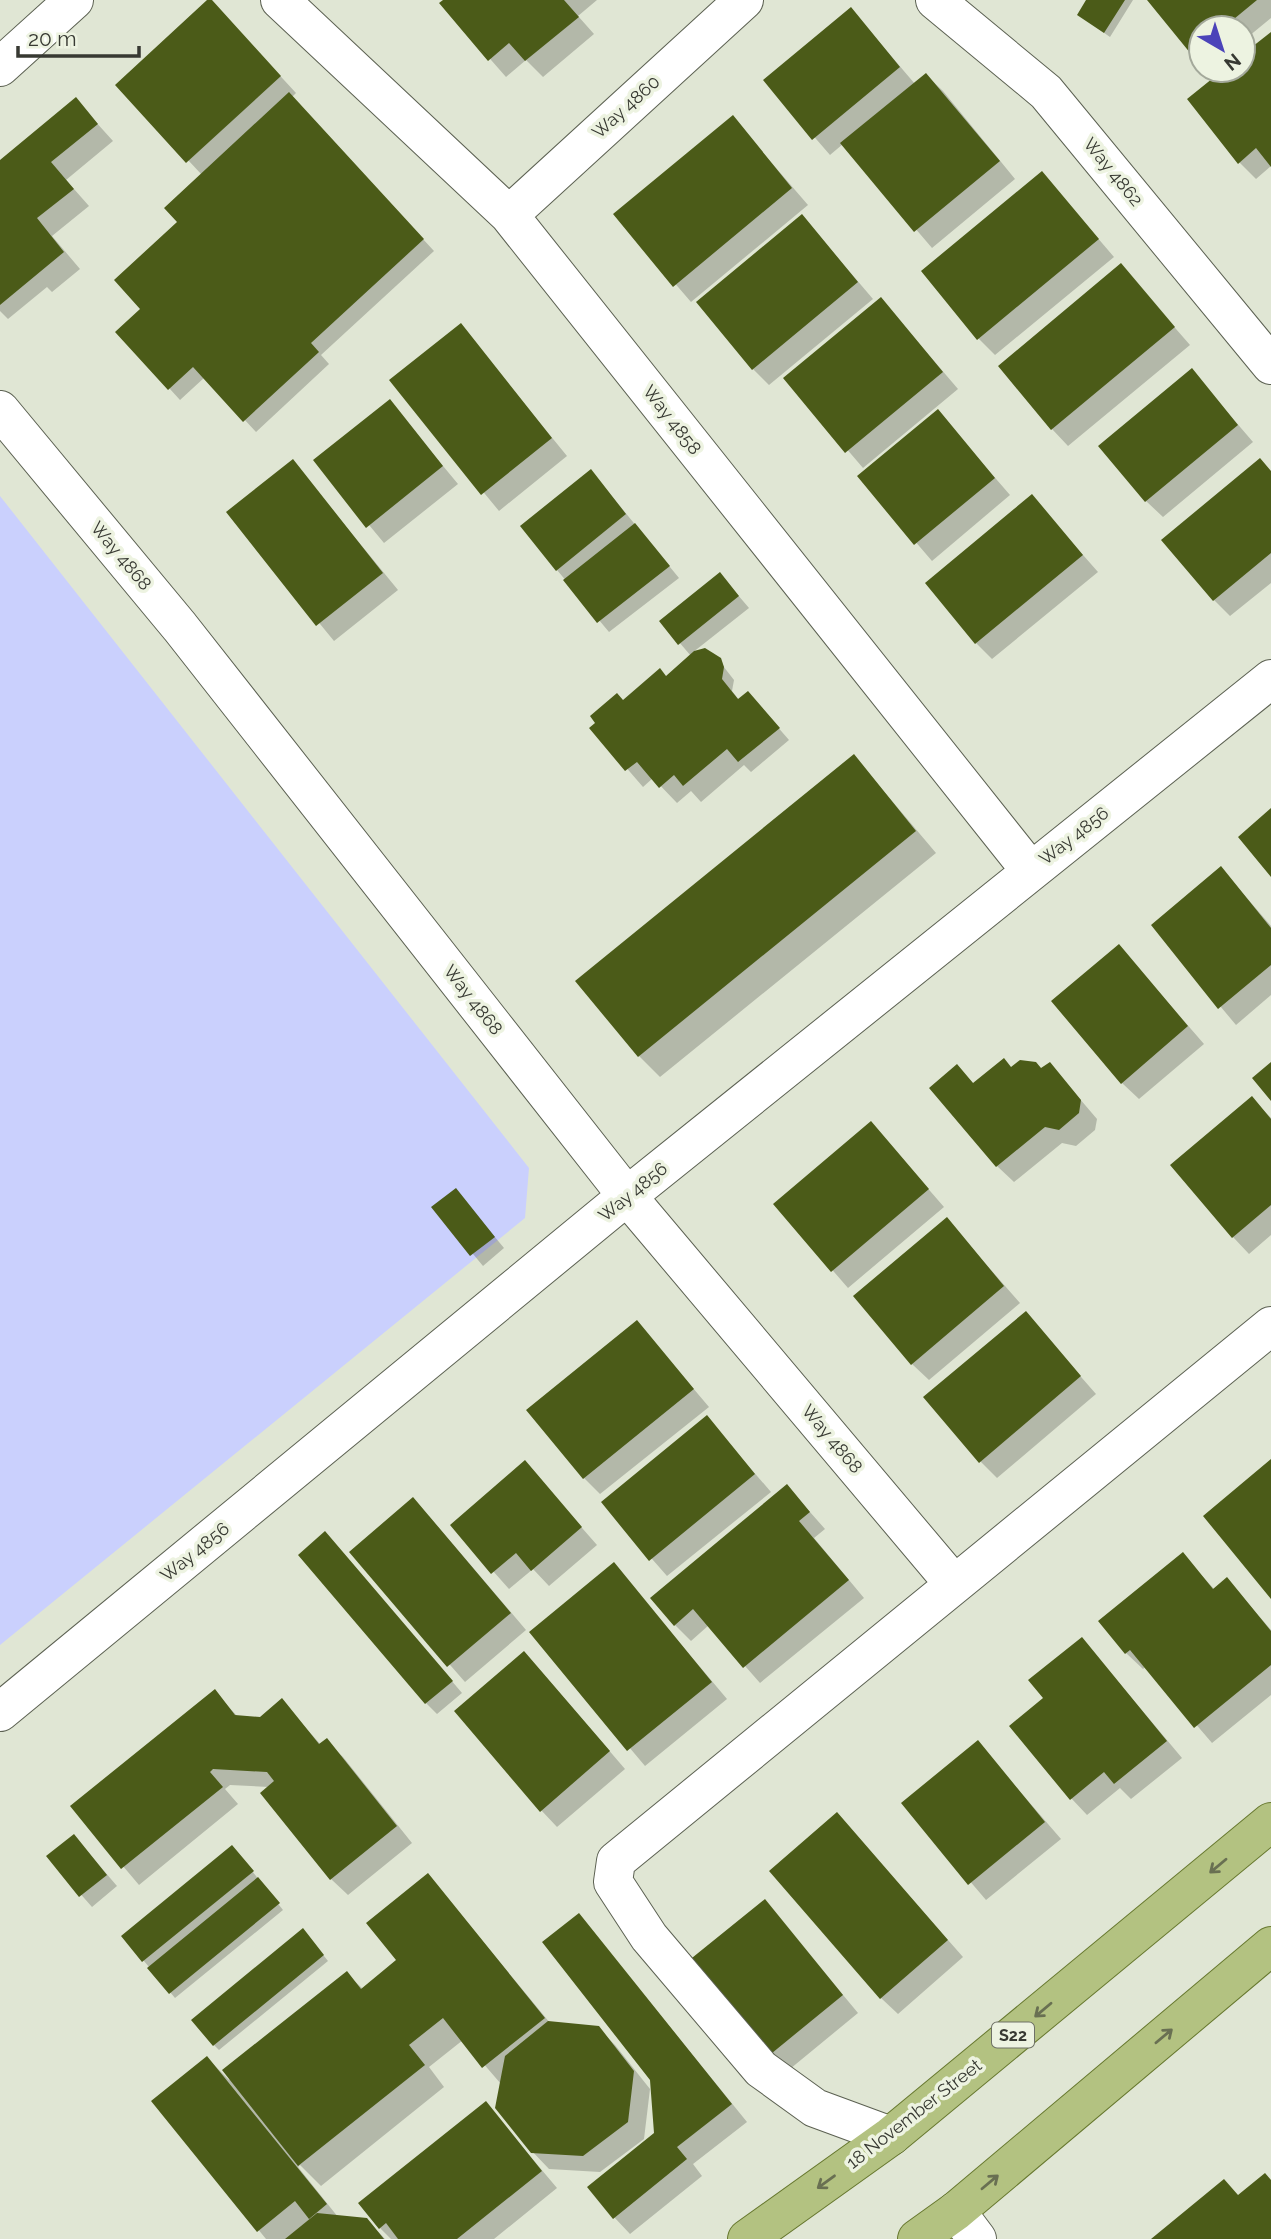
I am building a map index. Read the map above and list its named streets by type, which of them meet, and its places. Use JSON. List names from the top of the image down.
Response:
{
  "streets": {
    "main road": ["S22", "18 November Street"],
    "street": [
      "Way 4860",
      "Way 4862",
      "Way 4858",
      "Way 4868",
      "Way 4856"
    ]
  },
  "crossings": [
    ["Way 4860", "Way 4858"],
    ["Way 4858", "Way 4856"],
    ["Way 4868", "Way 4856"]
  ],
  "scale_bar": "20 m",
  "north": "bottom right"
}
